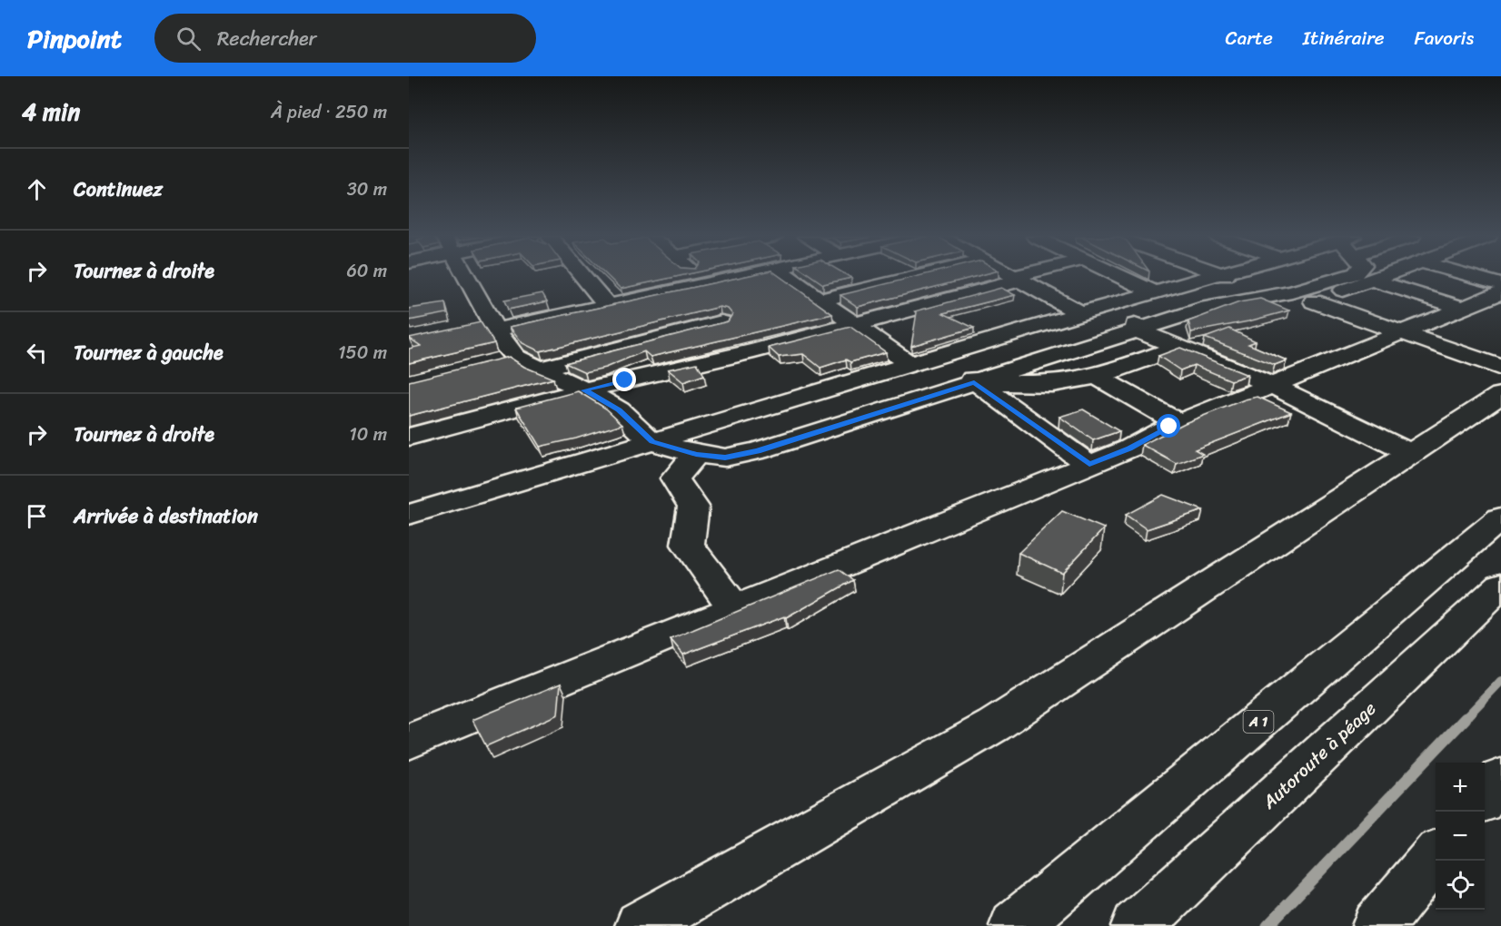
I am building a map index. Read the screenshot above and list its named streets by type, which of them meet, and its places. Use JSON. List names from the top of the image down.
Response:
{
  "streets": {
    "main road": ["A 1", "Autoroute à péage"]
  },
  "page": {
    "header": "Pinpoint",
    "search": "Rechercher",
    "nav": ["Carte", "Itinéraire", "Favoris"],
    "heading": ["4 min", "À pied · 250 m"],
    "list": [
      ["Continuez", "30 m"],
      ["Tournez à droite", "60 m"],
      ["Tournez à gauche", "150 m"],
      ["Tournez à droite", "10 m"],
      "Arrivée à destination"
    ],
    "map_buttons": ["+", "−"]
  }
}
